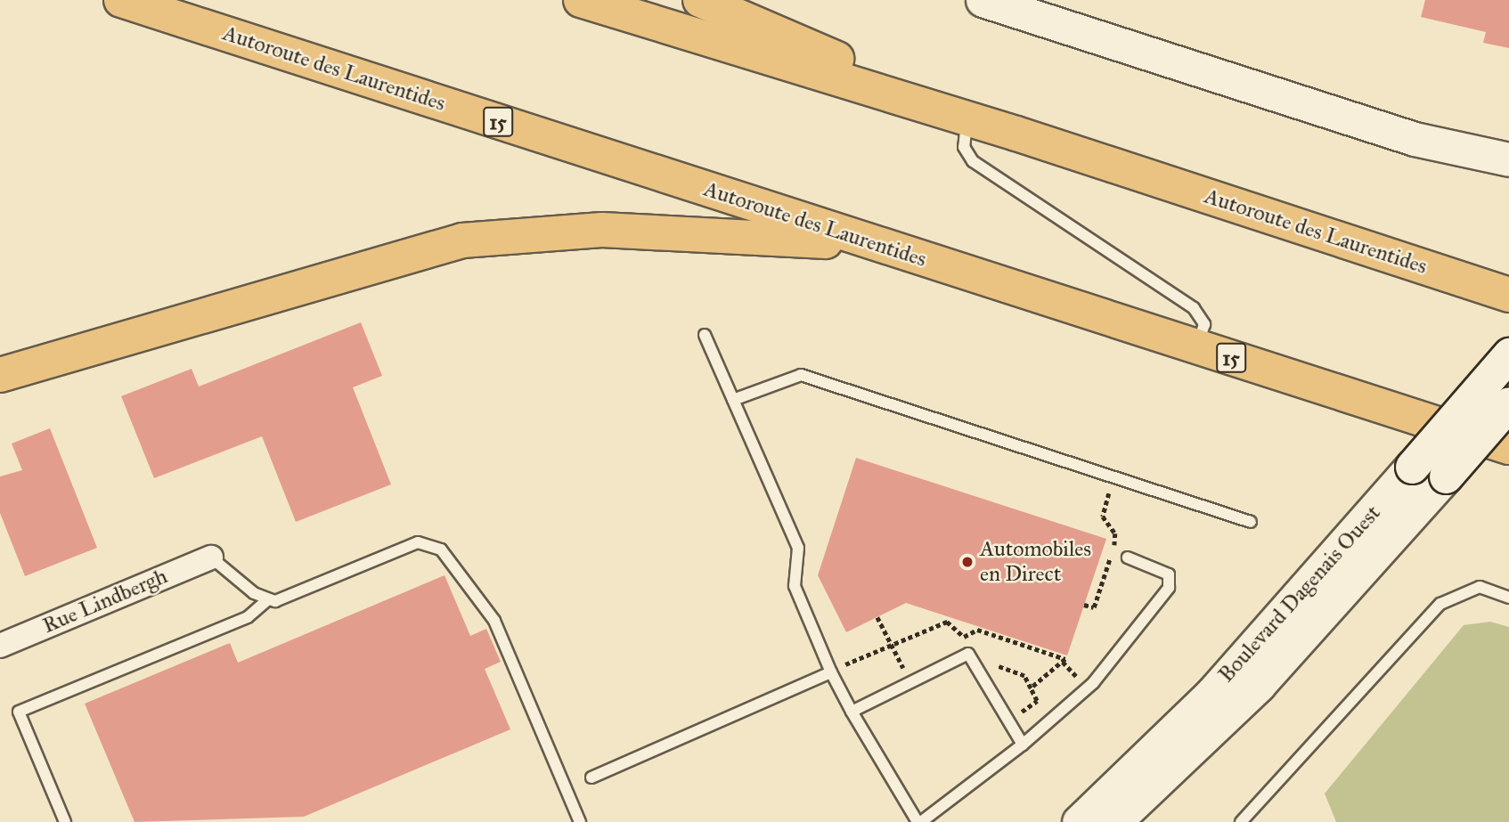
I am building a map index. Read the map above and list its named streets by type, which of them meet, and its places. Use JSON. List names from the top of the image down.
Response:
{
  "streets": {
    "highway": ["Autoroute des Laurentides", "15"],
    "main road": ["Boulevard Dagenais Ouest"],
    "street": ["Rue Lindbergh"]
  },
  "places": ["Automobiles en Direct"]
}
